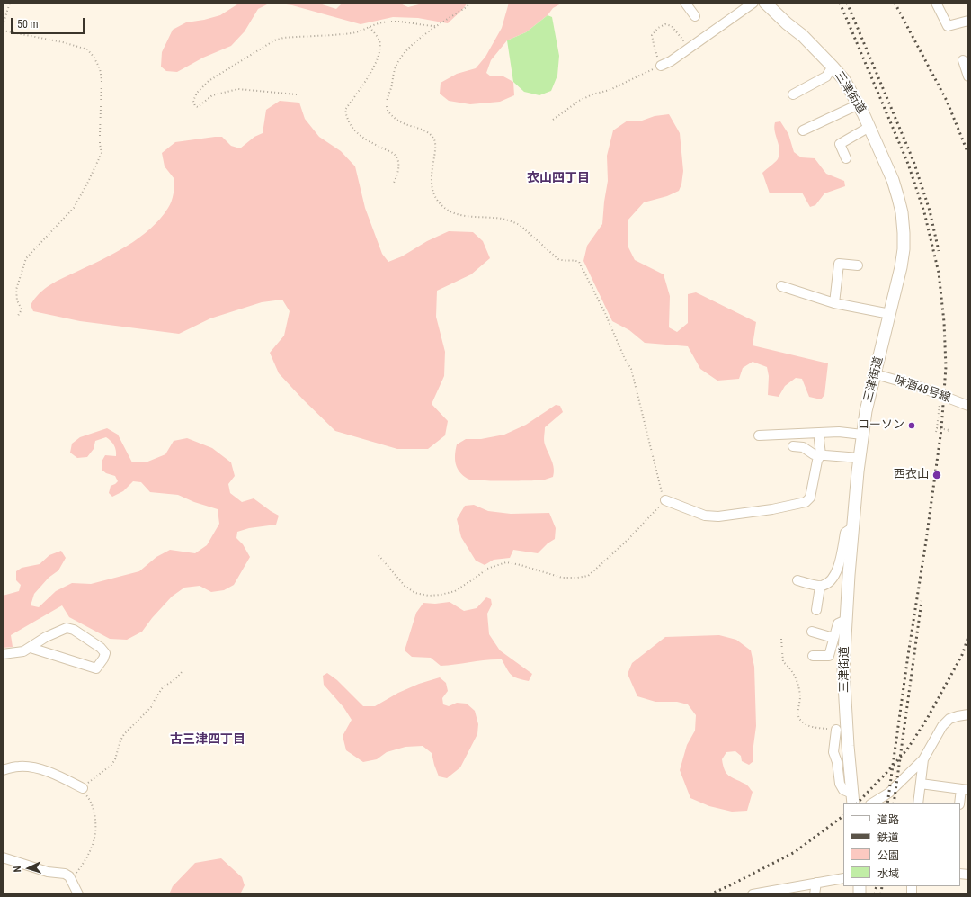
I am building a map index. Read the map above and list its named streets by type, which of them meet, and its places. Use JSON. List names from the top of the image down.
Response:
{
  "streets": {
    "street": ["三津街道", "味酒48号線"]
  },
  "crossings": [
    ["三津街道", "味酒48号線"]
  ],
  "districts": ["衣山四丁目", "古三津四丁目"],
  "places": ["ローソン", "西衣山"],
  "legend": [
    "道路",
    "鉄道",
    "公園",
    "水域"
  ],
  "scale_bar": "50 m",
  "north": "left"
}
